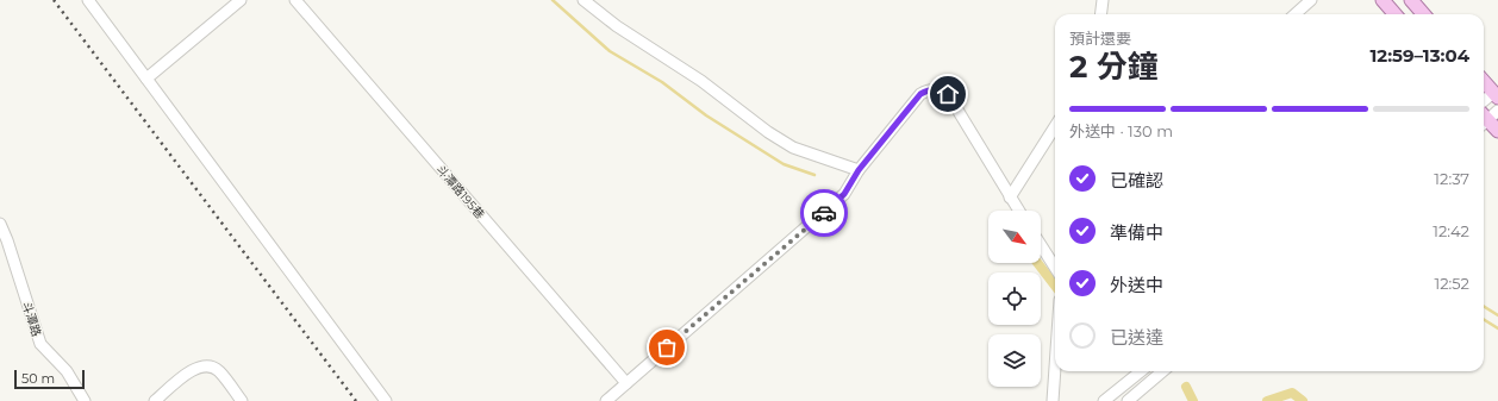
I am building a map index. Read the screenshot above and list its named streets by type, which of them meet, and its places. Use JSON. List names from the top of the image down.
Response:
{
  "streets": {
    "street": ["斗潭路195巷", "斗潭路"]
  },
  "scale_bar": "50 m",
  "north": "bottom right",
  "page": {
    "heading": ["2 分鐘", "預計還要", "12:59–13:04"],
    "bar": "外送中 · 130 m",
    "list": [
      ["已確認", "12:37"],
      ["準備中", "12:42"],
      ["外送中", "12:52"],
      "已送達"
    ],
    "scale": "50 m"
  }
}
